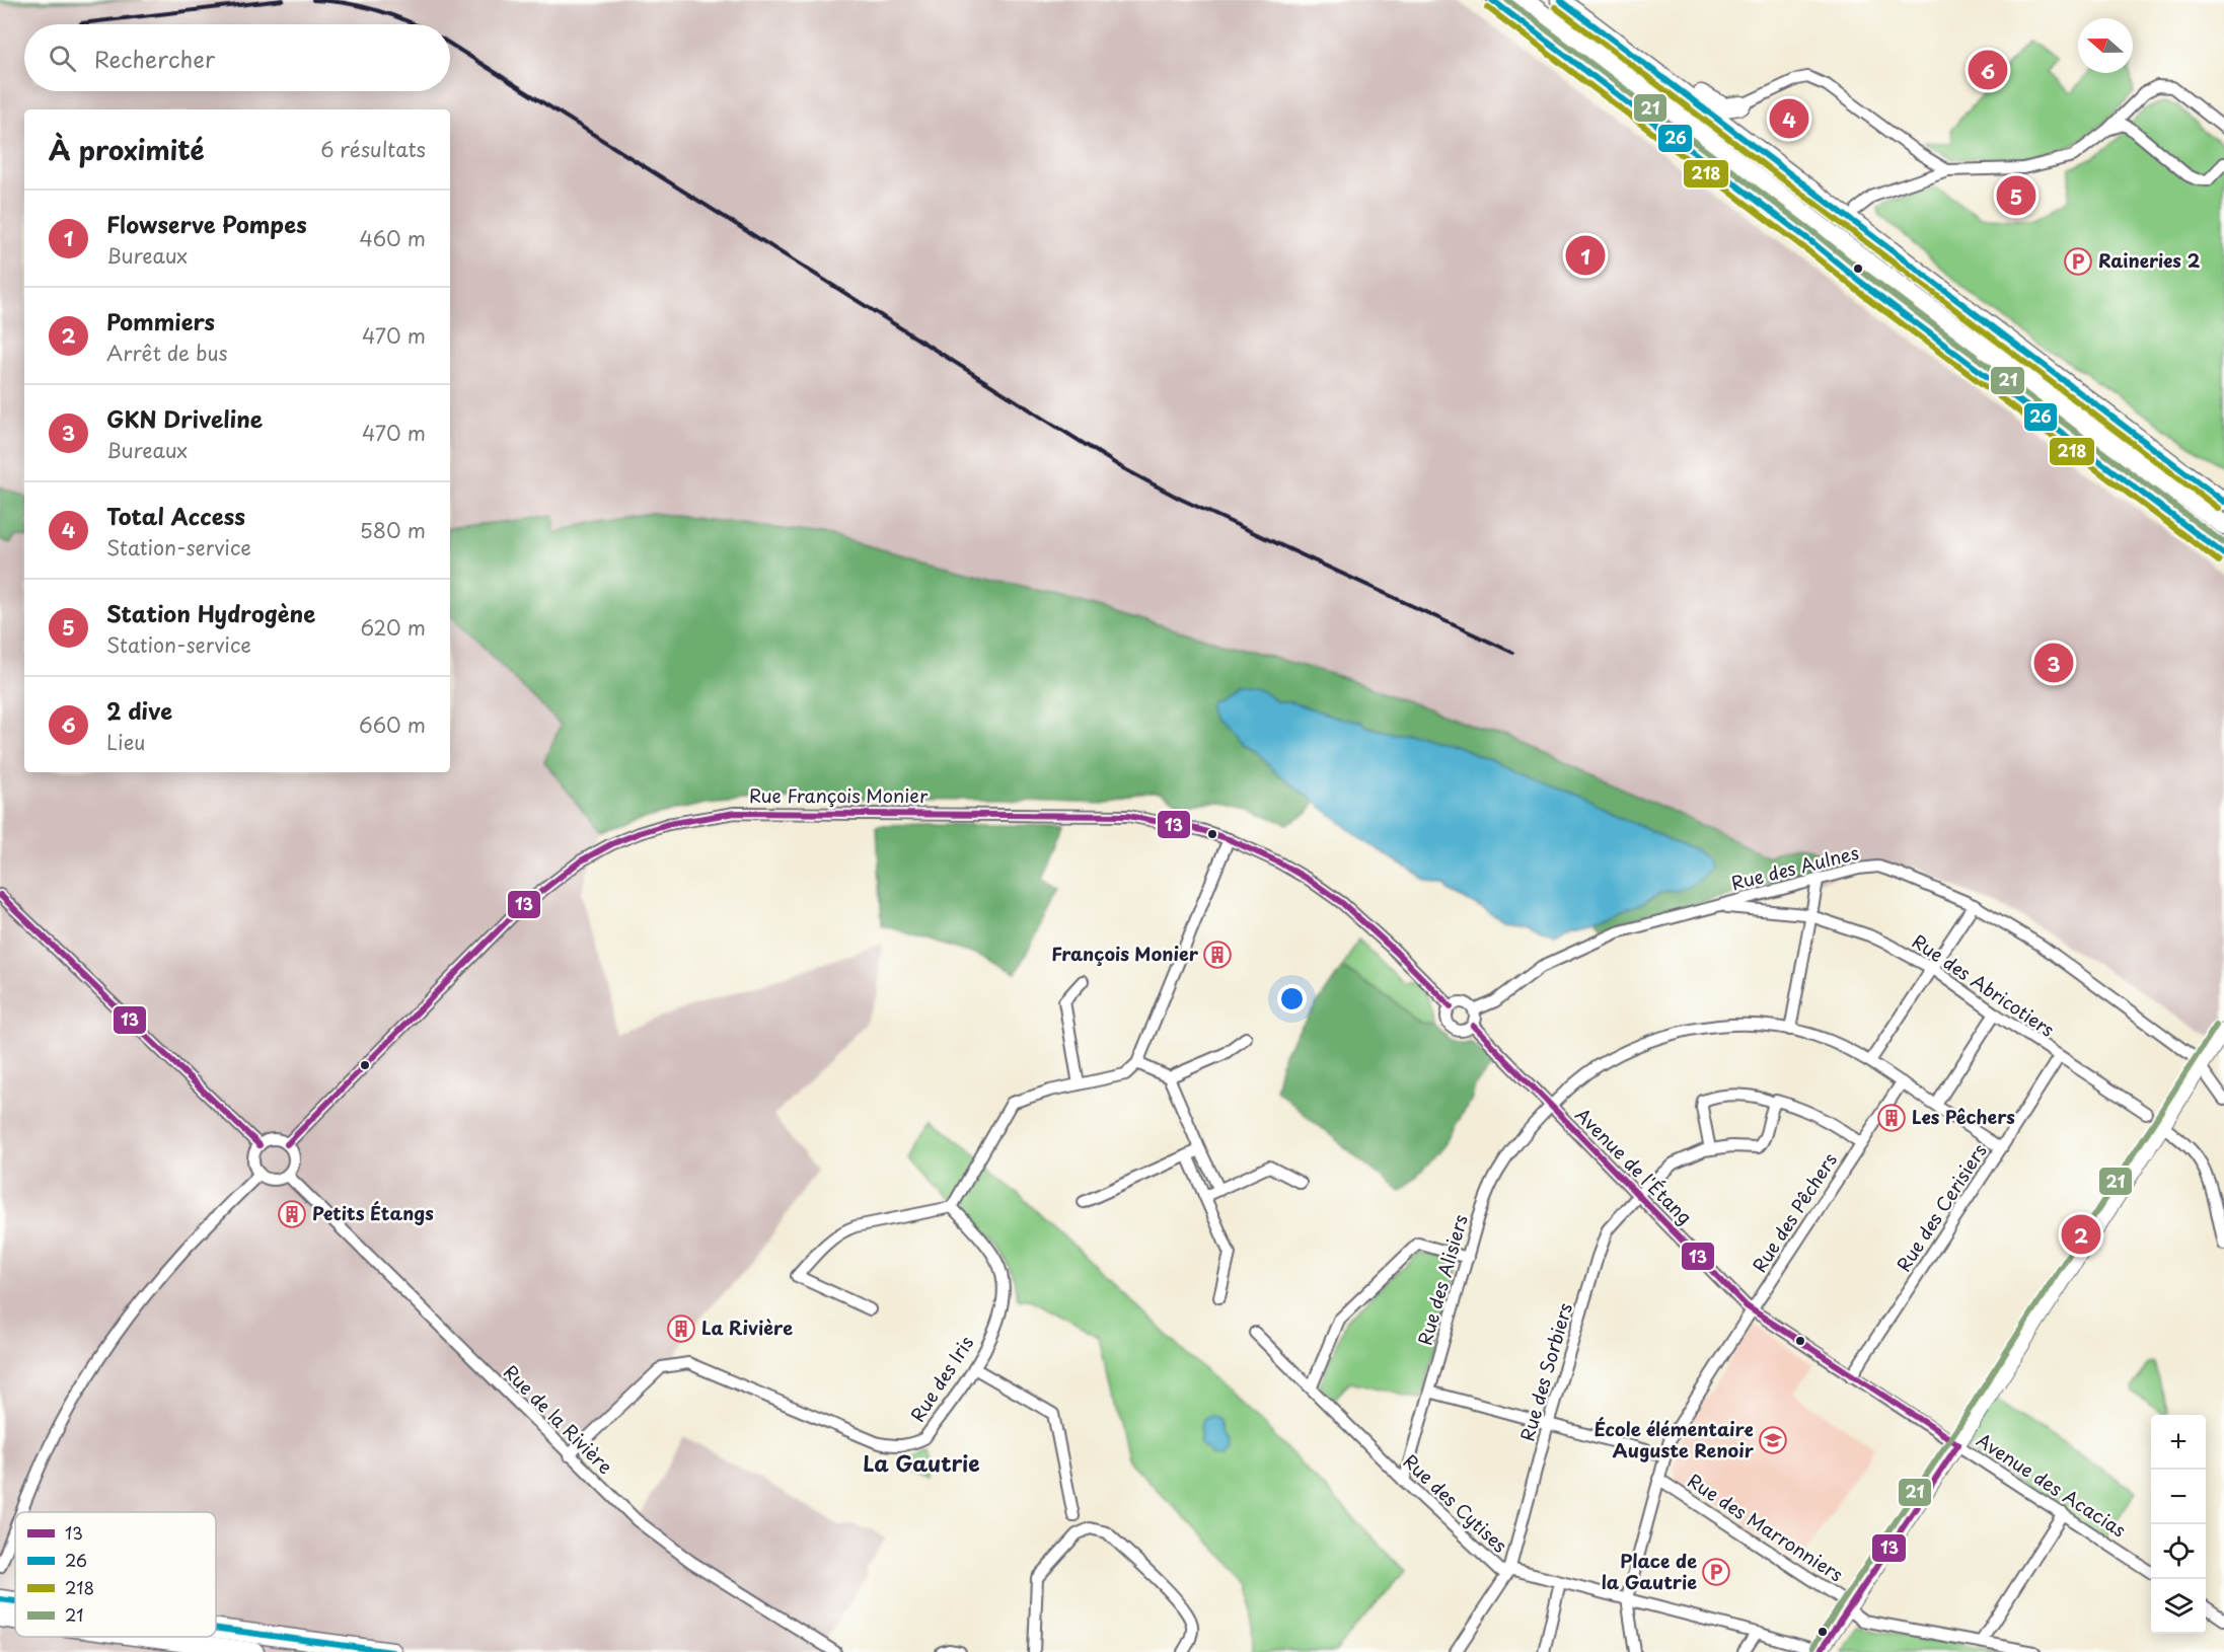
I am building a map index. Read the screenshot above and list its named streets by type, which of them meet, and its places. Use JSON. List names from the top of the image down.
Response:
{
  "streets": {
    "street": [
      "Rue François Monier",
      "Rue des Aulnes",
      "Rue des Abricotiers",
      "Avenue de l'Étang",
      "Rue des Cerisiers",
      "Rue des Pêchers",
      "Rue des Alisiers",
      "Rue des Sorbiers",
      "Rue des Iris",
      "Rue de la Rivière",
      "Avenue des Acacias",
      "Rue des Cytises",
      "Rue des Marronniers"
    ]
  },
  "crossings": [
    ["Rue François Monier", "Rue des Aulnes"],
    ["Rue François Monier", "Avenue de l'Étang"],
    ["Rue François Monier", "Rue de la Rivière"],
    ["Rue des Aulnes", "Rue des Abricotiers"],
    ["Rue des Aulnes", "Avenue de l'Étang"],
    ["Rue des Abricotiers", "Rue des Cerisiers"],
    ["Avenue de l'Étang", "Rue des Cerisiers"],
    ["Avenue de l'Étang", "Rue des Pêchers"],
    ["Avenue de l'Étang", "Rue des Alisiers"],
    ["Avenue de l'Étang", "Rue des Sorbiers"],
    ["Avenue de l'Étang", "Avenue des Acacias"],
    ["Rue des Cerisiers", "Rue des Alisiers"],
    ["Rue des Pêchers", "Rue des Alisiers"],
    ["Rue des Pêchers", "Rue des Cytises"],
    ["Rue des Pêchers", "Rue des Marronniers"],
    ["Rue des Alisiers", "Rue des Cytises"],
    ["Rue des Sorbiers", "Rue des Cytises"],
    ["Rue des Iris", "Rue de la Rivière"]
  ],
  "districts": ["La Gautrie"],
  "places": {
    "parking": ["Raineries 2", "Place de la Gautrie"],
    "building": [
      "François Monier",
      "Les Pêchers",
      "Petits Étangs",
      "La Rivière"
    ],
    "school or university": ["École élémentaire Auguste Renoir"]
  },
  "lines": [
    "transit line 26",
    "transit line 21",
    "transit line 218",
    "transit line 13"
  ],
  "legend": [
    "13",
    "26",
    "218",
    "21"
  ],
  "north": "left",
  "page": {
    "search": "Rechercher",
    "pins": [
      "6",
      "4",
      "5",
      "1",
      "3",
      "2"
    ],
    "heading": ["À proximité", "6 résultats"],
    "list": [
      {
        "mark": "1",
        "name": "Flowserve Pompes",
        "note": "Bureaux",
        "value": "460 m"
      },
      {
        "mark": "2",
        "name": "Pommiers",
        "note": "Arrêt de bus",
        "value": "470 m"
      },
      {
        "mark": "3",
        "name": "GKN Driveline",
        "note": "Bureaux",
        "value": "470 m"
      },
      {
        "mark": "4",
        "name": "Total Access",
        "note": "Station-service",
        "value": "580 m"
      },
      {
        "mark": "5",
        "name": "Station Hydrogène",
        "note": "Station-service",
        "value": "620 m"
      },
      {
        "mark": "6",
        "name": "2 dive",
        "note": "Lieu",
        "value": "660 m"
      }
    ],
    "map_buttons": ["+", "−"]
  }
}
